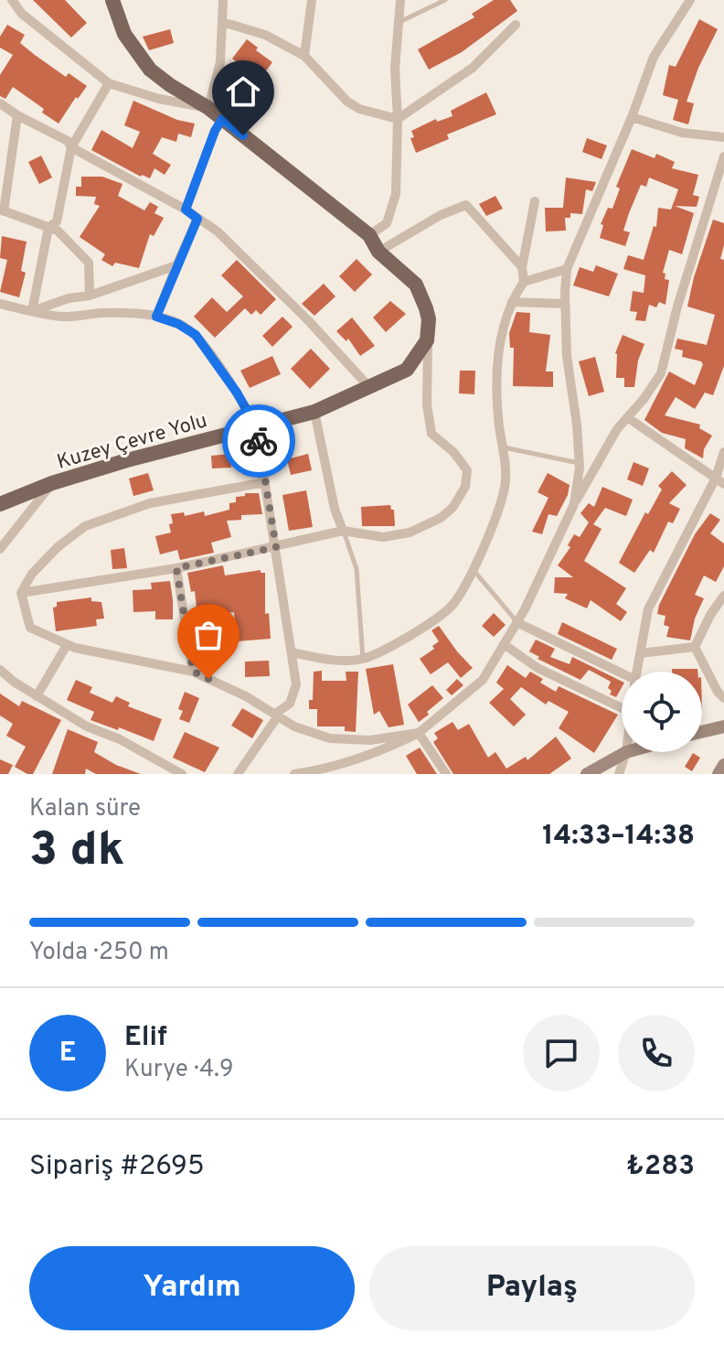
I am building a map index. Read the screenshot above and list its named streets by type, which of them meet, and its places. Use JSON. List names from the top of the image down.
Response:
{
  "streets": {
    "main road": ["Kuzey Çevre Yolu"]
  },
  "page": {
    "heading": ["3 dk", "Kalan süre", "14:33–14:38"],
    "panel": [
      "Elif",
      "Kurye · 4.9",
      "Sipariş #2695",
      "₺283"
    ],
    "bar": "Yolda · 250 m",
    "round": "E",
    "buttons": ["Yardım", "Paylaş"]
  }
}
